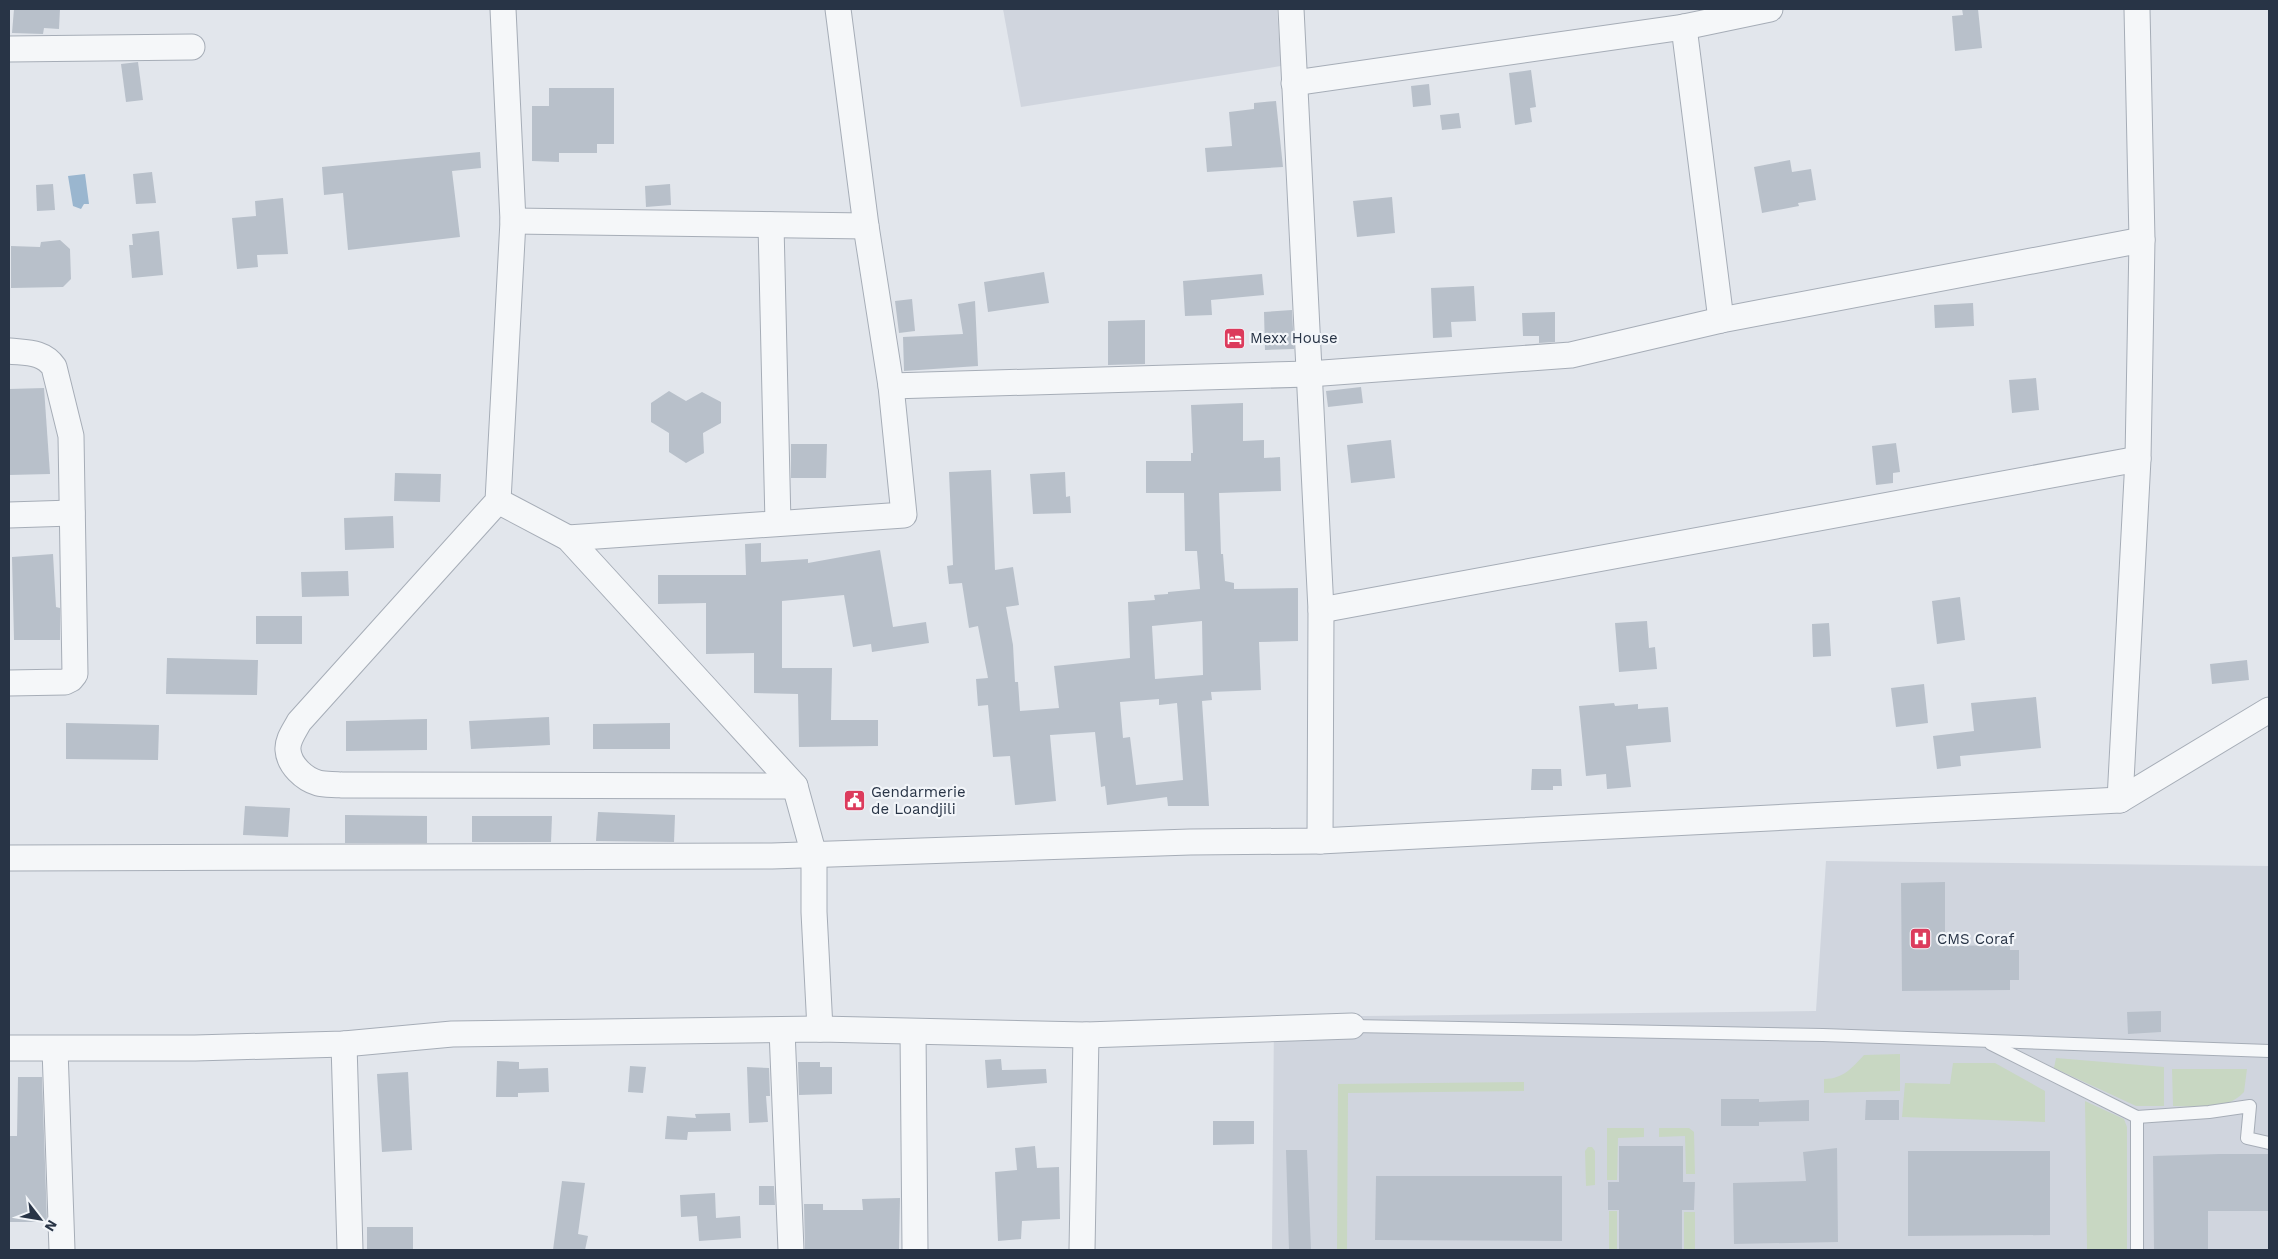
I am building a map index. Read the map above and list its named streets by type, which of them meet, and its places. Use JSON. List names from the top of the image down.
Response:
{
  "places": {
    "hotel": ["Mexx House"],
    "public building": ["Gendarmerie de Loandjili"],
    "hospital": ["CMS Coraf"]
  },
  "north": "bottom right"
}
